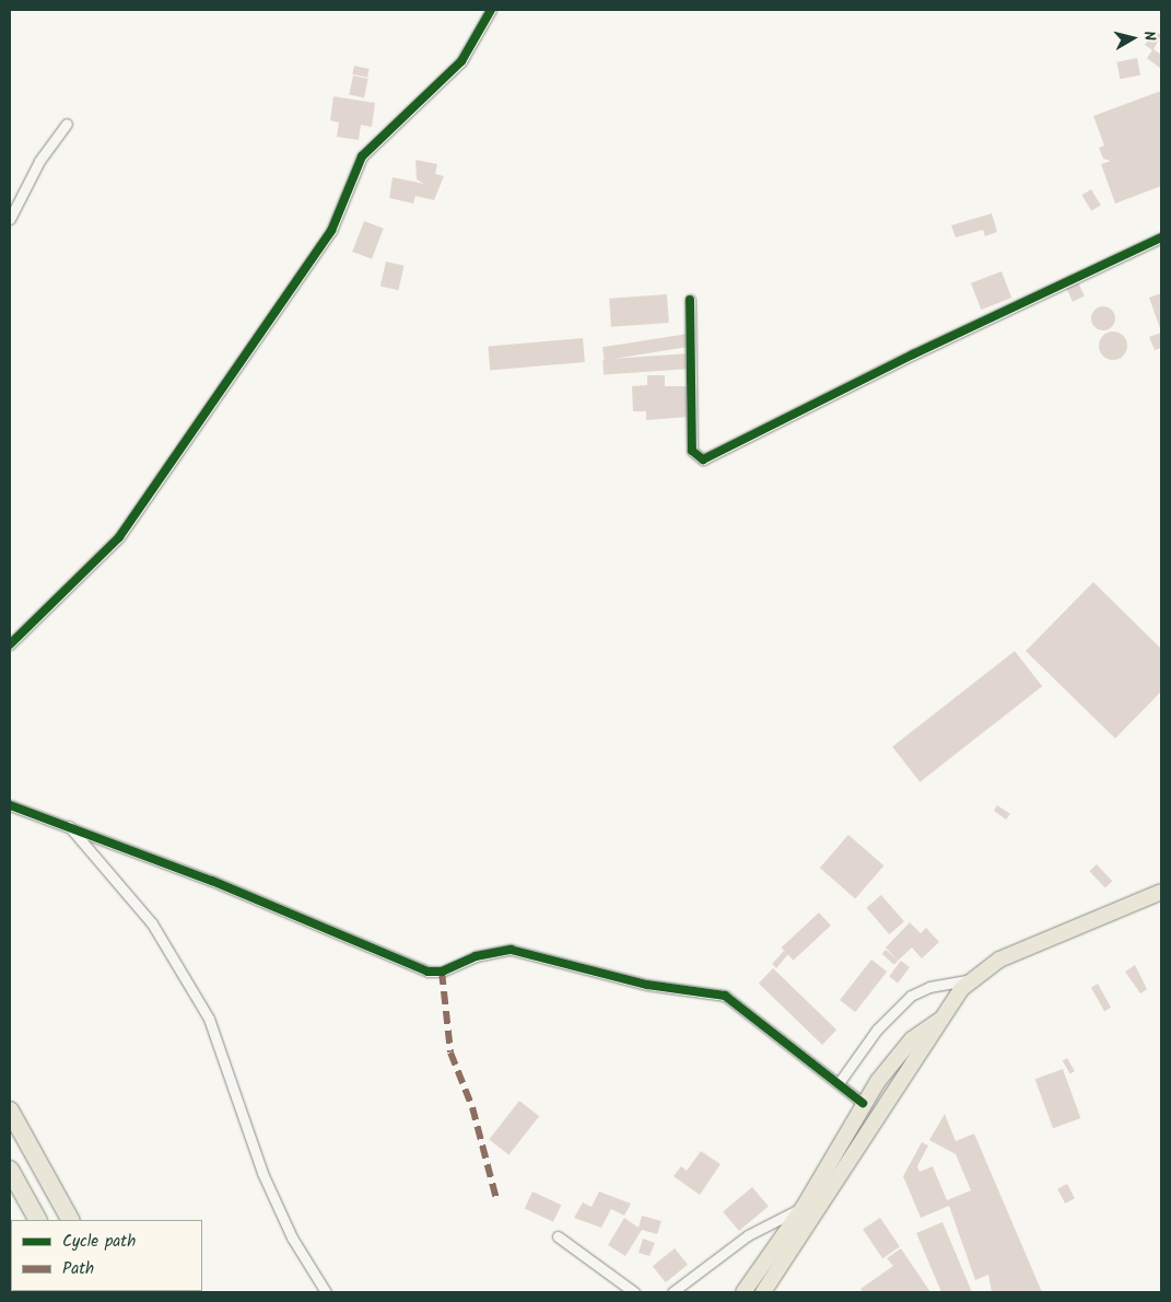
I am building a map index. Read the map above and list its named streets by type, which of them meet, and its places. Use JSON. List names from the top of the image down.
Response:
{
  "legend": ["Cycle path", "Path"],
  "north": "right"
}
